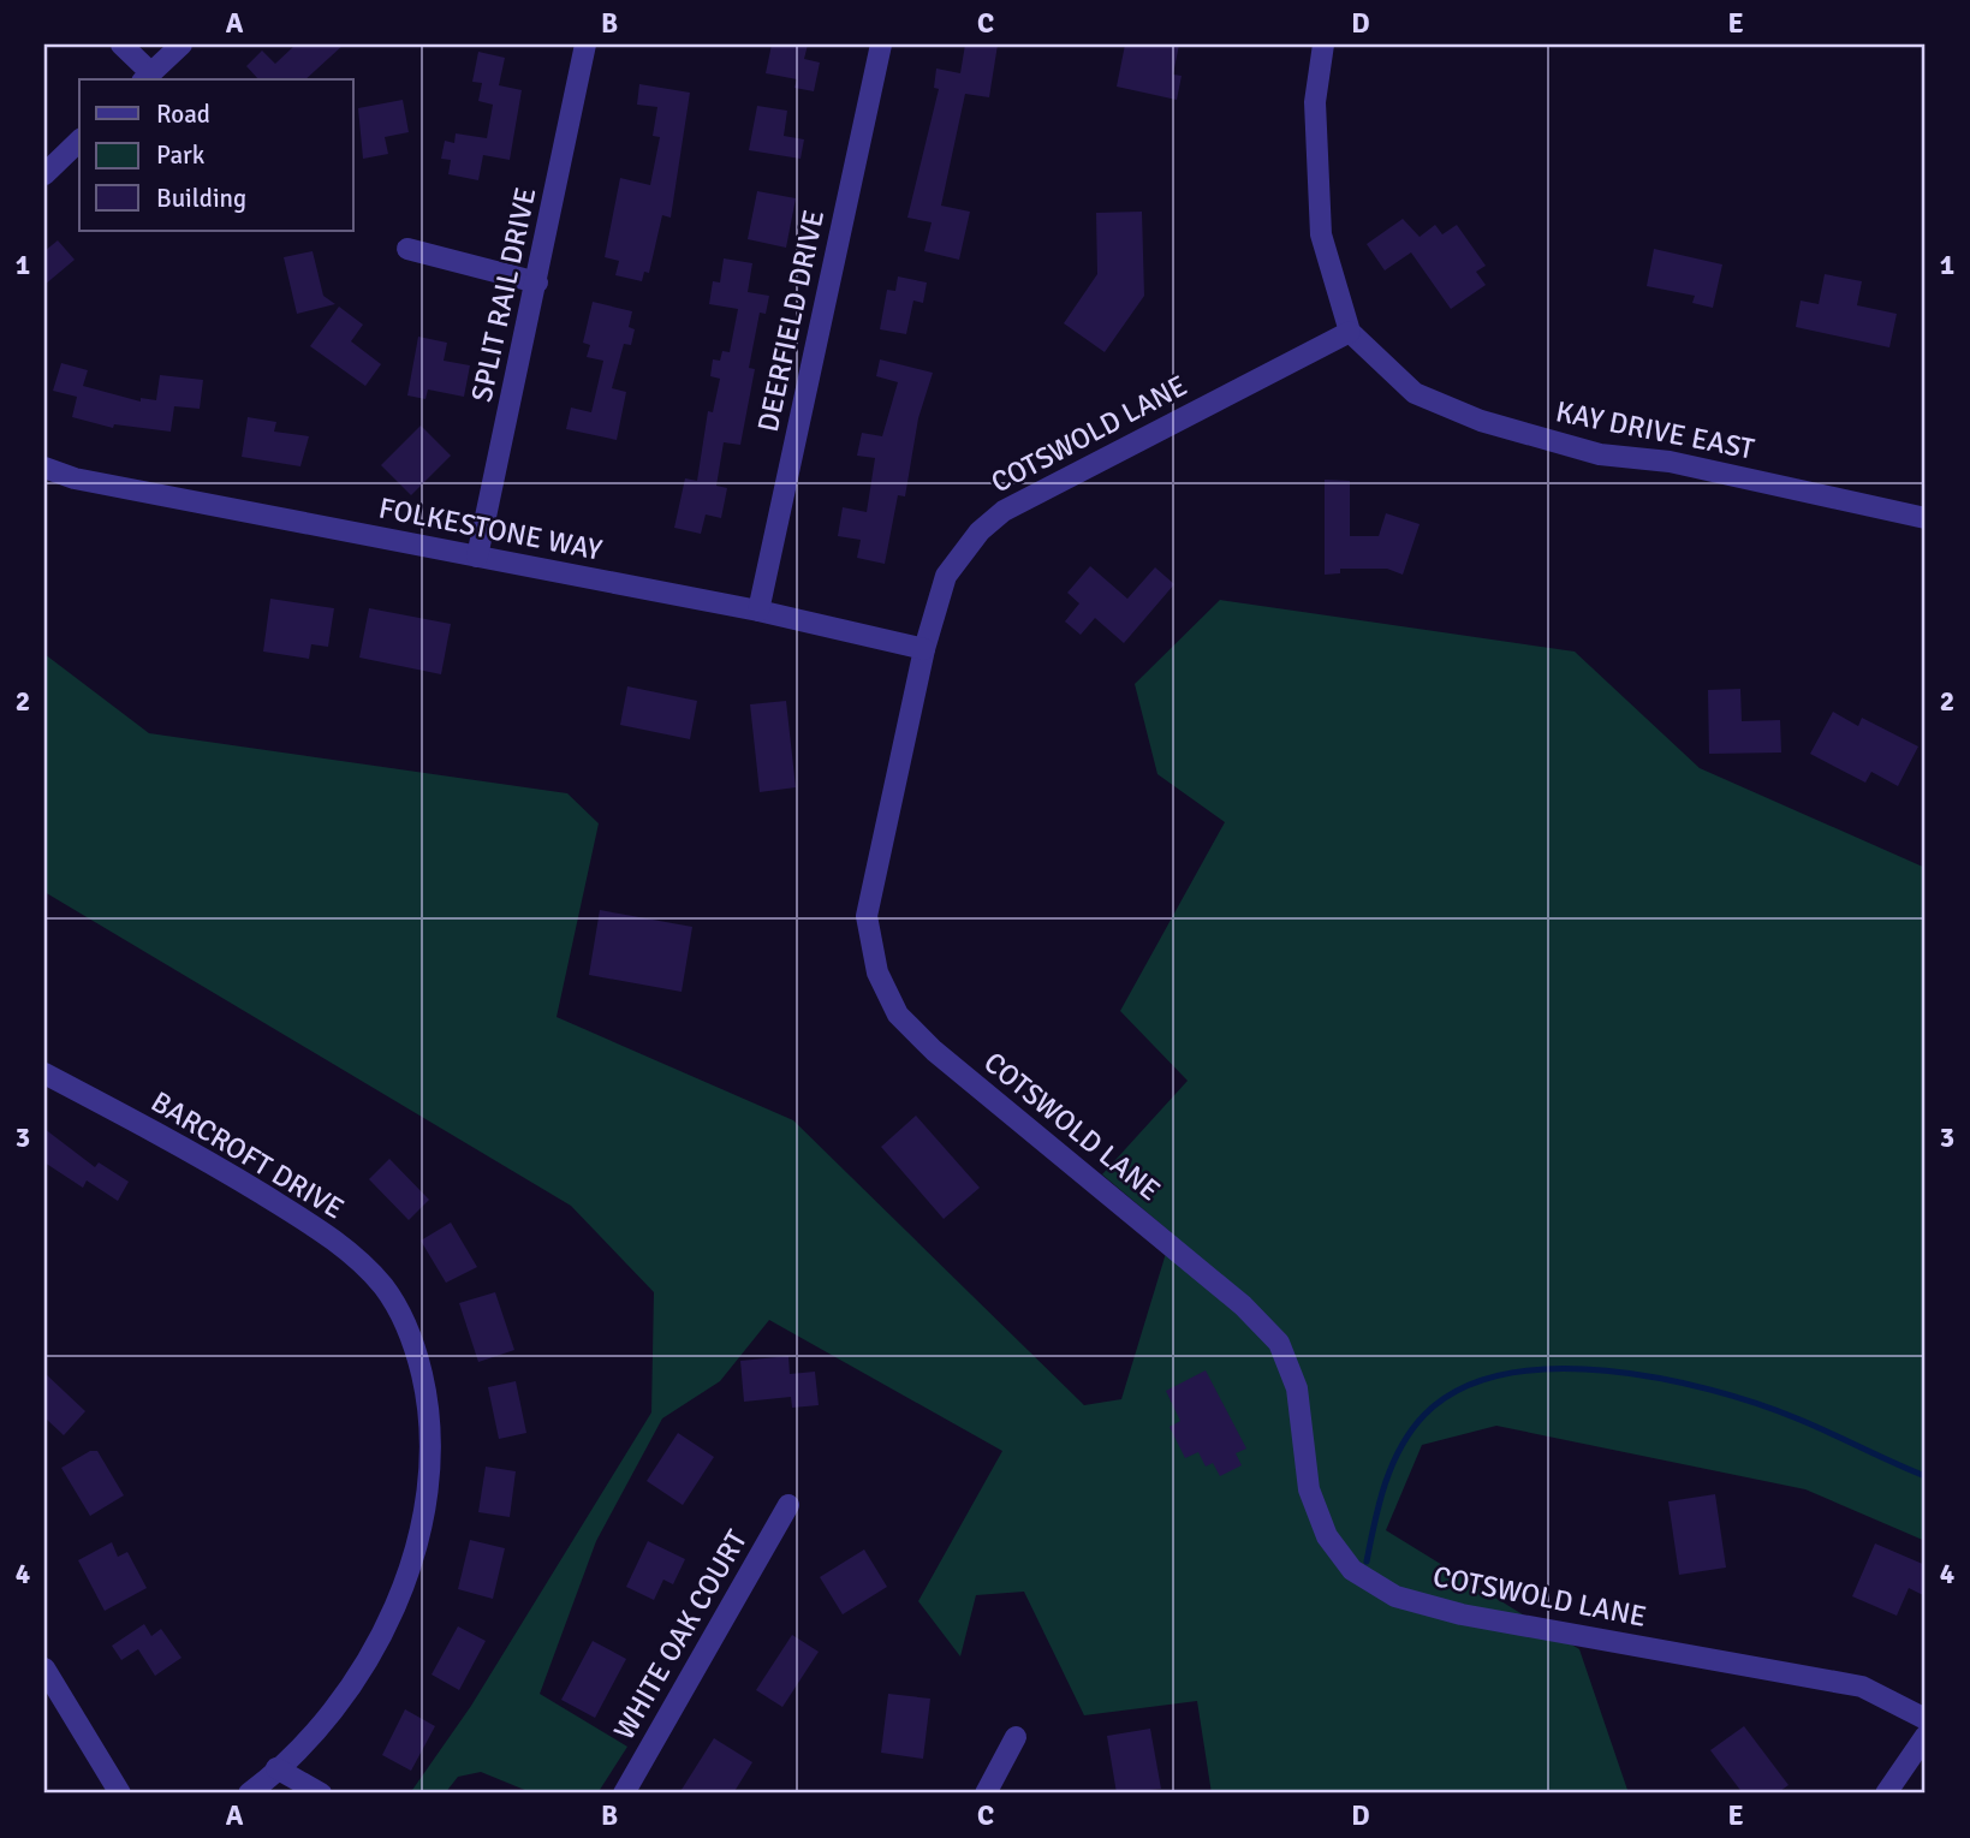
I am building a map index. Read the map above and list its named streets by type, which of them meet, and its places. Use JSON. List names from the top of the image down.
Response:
{
  "streets": {
    "street": [
      "SPLIT RAIL DRIVE",
      "DEERFIELD DRIVE",
      "KAY DRIVE EAST",
      "COTSWOLD LANE",
      "FOLKESTONE WAY",
      "BARCROFT DRIVE",
      "WHITE OAK COURT"
    ]
  },
  "crossings": [
    ["SPLIT RAIL DRIVE", "FOLKESTONE WAY"],
    ["DEERFIELD DRIVE", "FOLKESTONE WAY"],
    ["KAY DRIVE EAST", "COTSWOLD LANE"],
    ["COTSWOLD LANE", "FOLKESTONE WAY"]
  ],
  "legend": ["Road", "Park", "Building"],
  "grid": {
    "columns": [
      "A",
      "B",
      "C",
      "D",
      "E"
    ],
    "rows": [
      "1",
      "2",
      "3",
      "4"
    ]
  }
}
